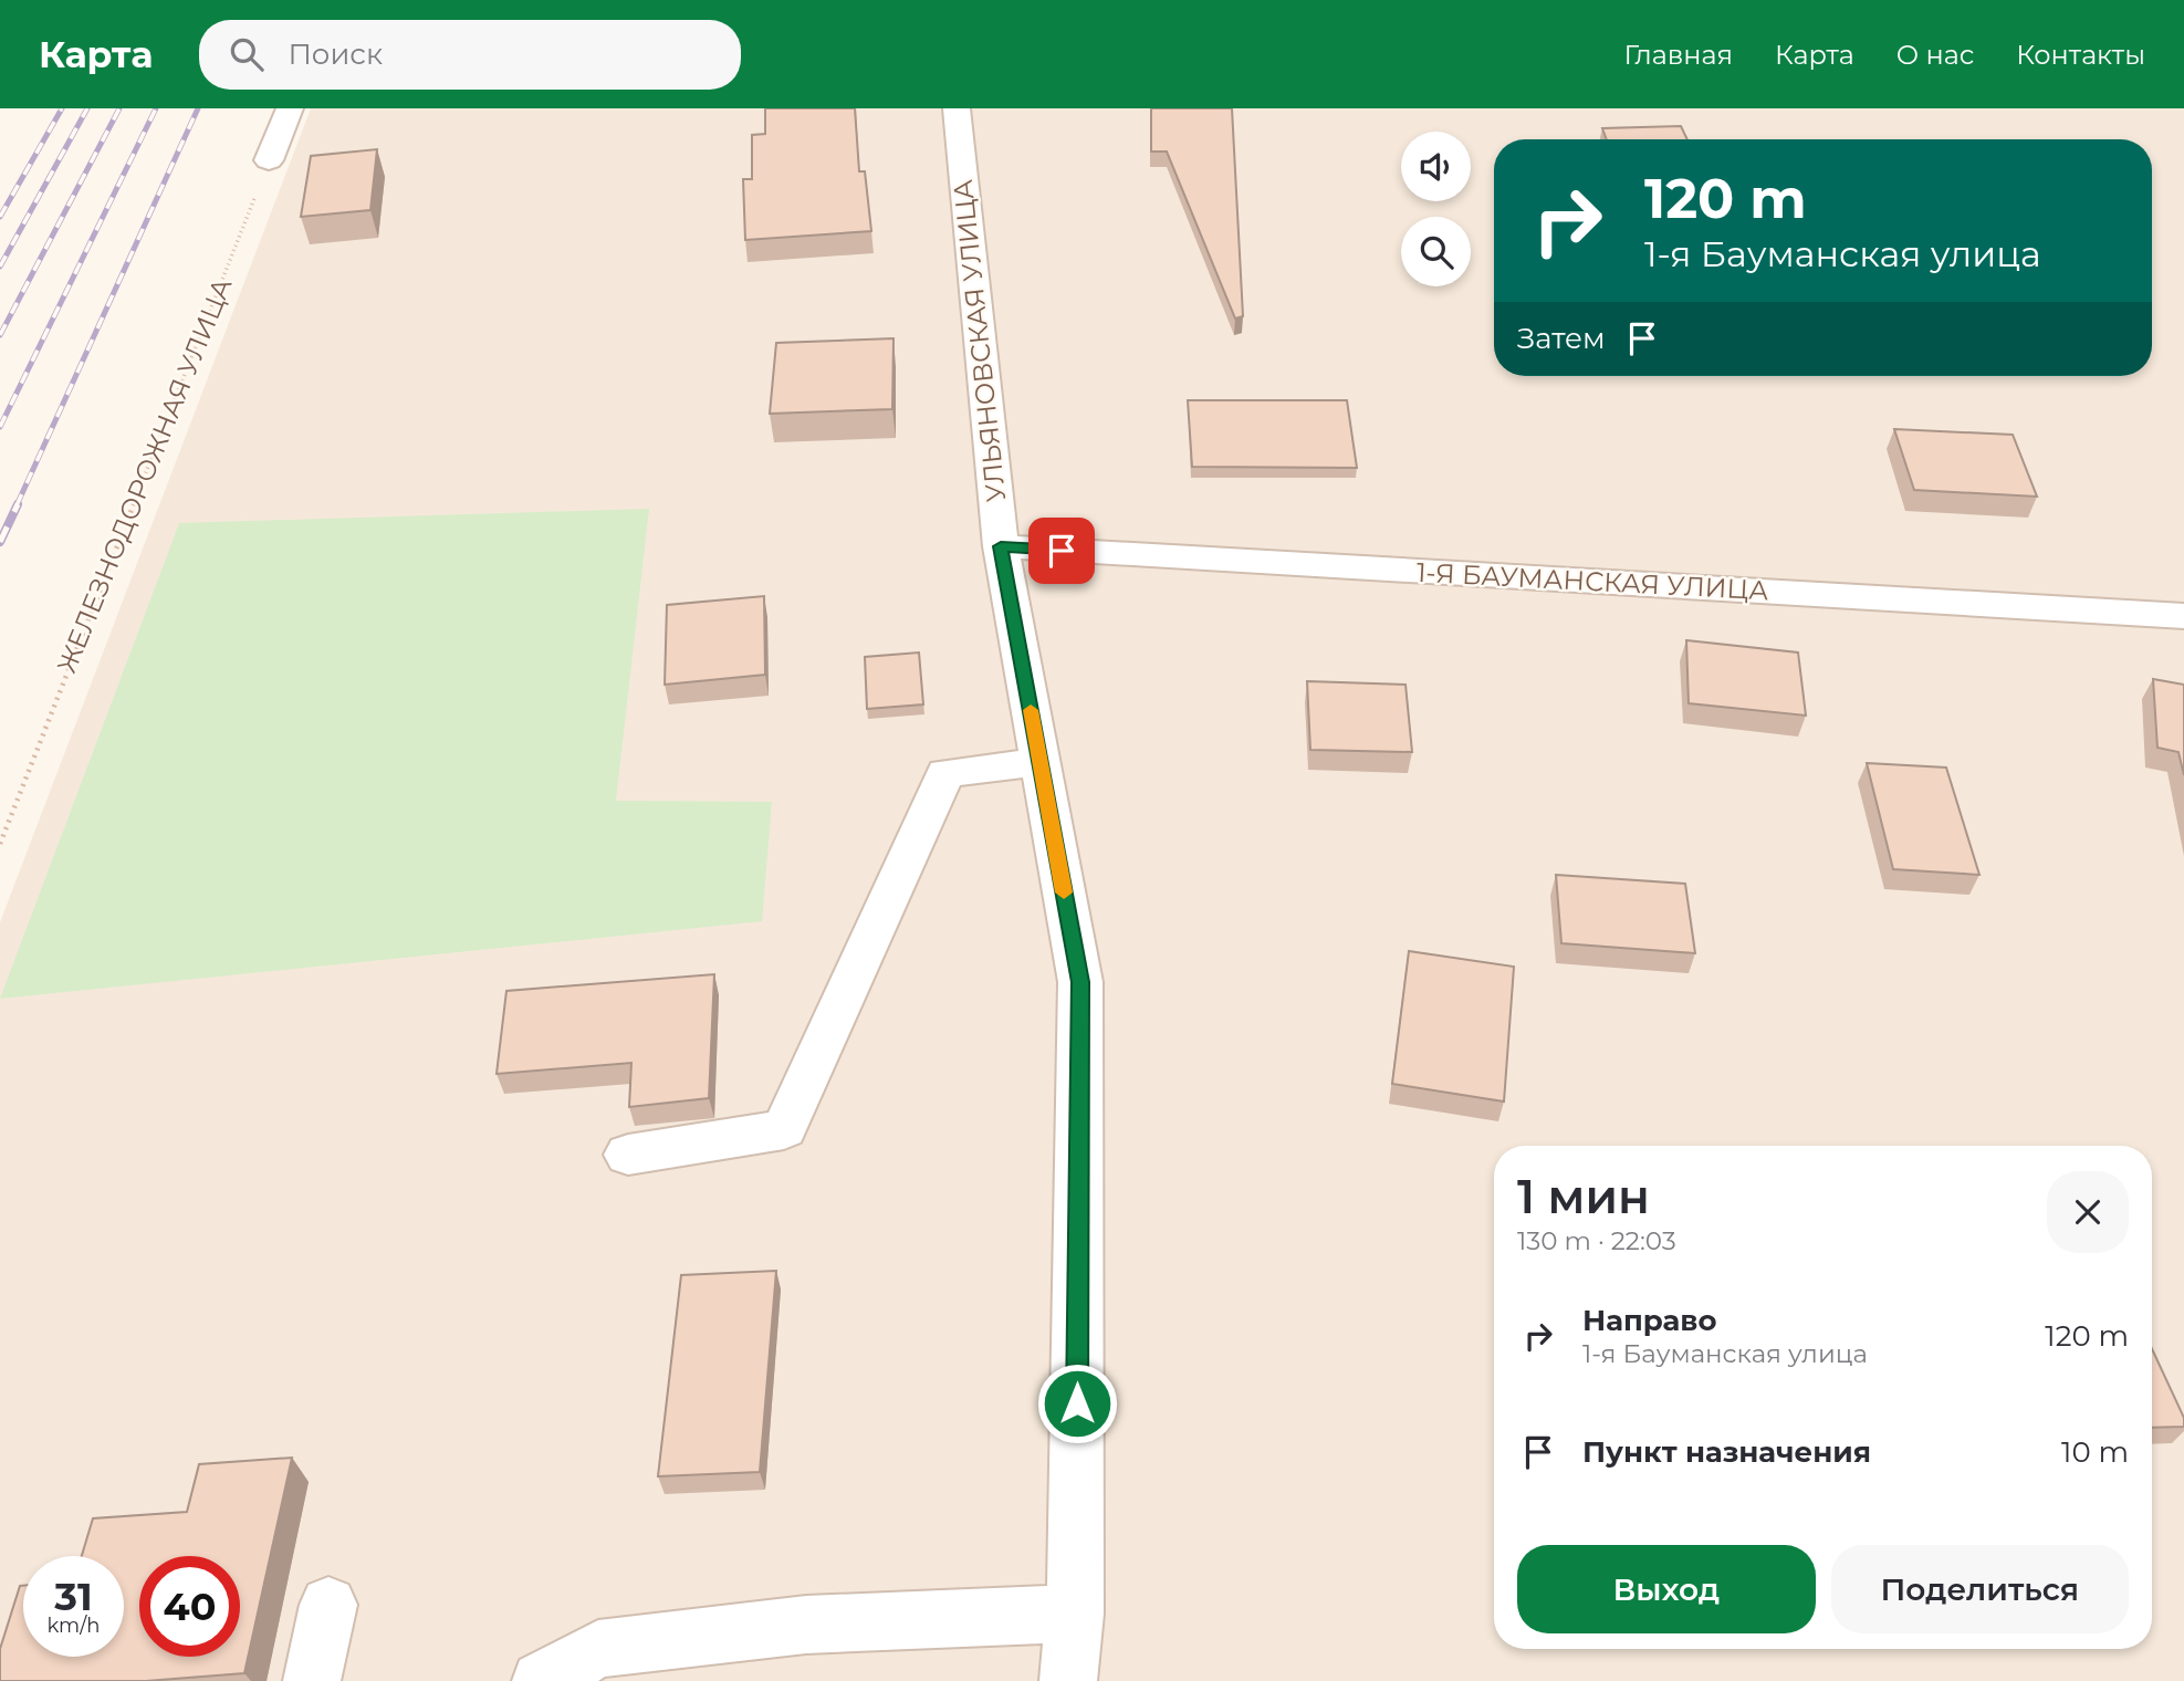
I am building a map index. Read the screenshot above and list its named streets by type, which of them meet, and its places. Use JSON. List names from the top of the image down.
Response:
{
  "streets": {
    "street": ["УЛЬЯНОВСКАЯ УЛИЦА", "1-Я БАУМАНСКАЯ УЛИЦА"],
    "path": ["ЖЕЛЕЗНОДОРОЖНАЯ УЛИЦА"]
  },
  "crossings": [
    ["УЛЬЯНОВСКАЯ УЛИЦА", "1-Я БАУМАНСКАЯ УЛИЦА"]
  ],
  "page": {
    "header": "Карта",
    "search": "Поиск",
    "nav": [
      "Главная",
      "Карта",
      "О нас",
      "Контакты"
    ],
    "turn": ["120 m", "1-я Бауманская улица"],
    "then": "Затем",
    "heading": ["1 мин", "130 m · 22:03"],
    "list": [
      {
        "name": "Направо",
        "note": "1-я Бауманская улица",
        "value": "120 m"
      },
      {
        "name": "Пункт назначения",
        "value": "10 m"
      }
    ],
    "buttons": ["Выход", "Поделиться"],
    "speed": "31 km/h",
    "limit": "40"
  }
}
